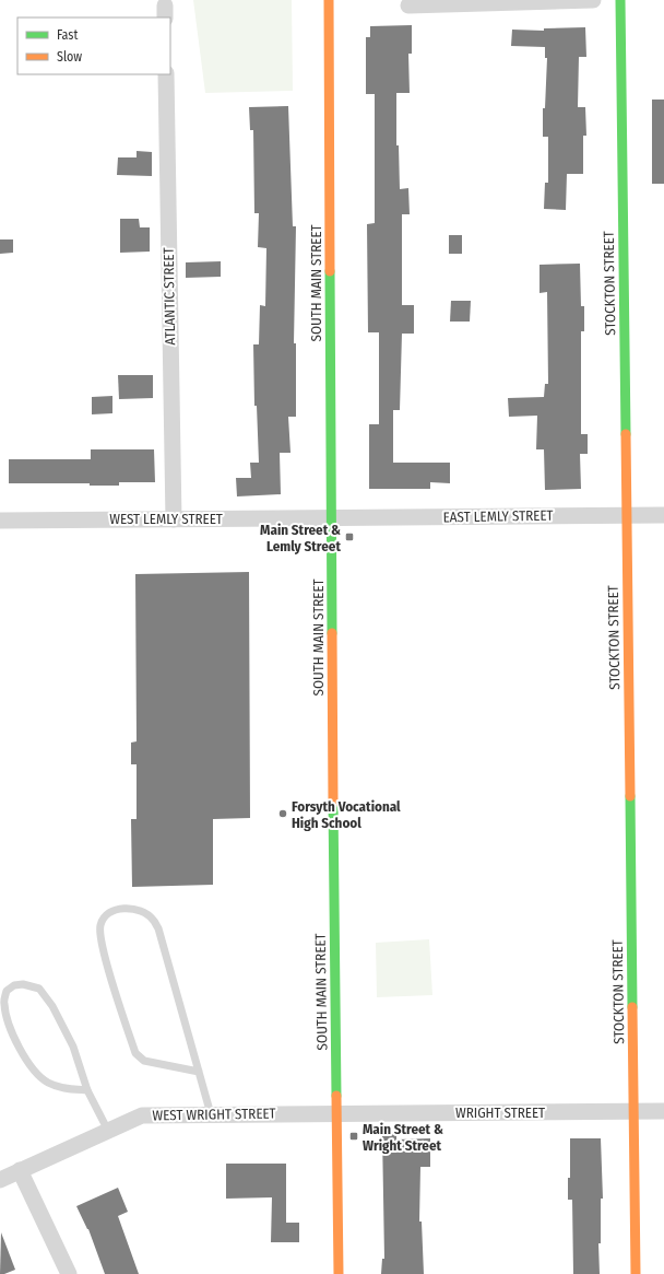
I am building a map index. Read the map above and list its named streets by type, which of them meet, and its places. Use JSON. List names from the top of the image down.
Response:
{
  "streets": {
    "main road": ["SOUTH MAIN STREET", "STOCKTON STREET"],
    "street": [
      "ATLANTIC STREET",
      "EAST LEMLY STREET",
      "WEST LEMLY STREET",
      "WRIGHT STREET",
      "WEST WRIGHT STREET"
    ]
  },
  "crossings": [
    ["SOUTH MAIN STREET", "EAST LEMLY STREET"],
    ["SOUTH MAIN STREET", "WEST LEMLY STREET"],
    ["SOUTH MAIN STREET", "WRIGHT STREET"],
    ["SOUTH MAIN STREET", "WEST WRIGHT STREET"],
    ["STOCKTON STREET", "EAST LEMLY STREET"],
    ["STOCKTON STREET", "WRIGHT STREET"],
    ["ATLANTIC STREET", "WEST LEMLY STREET"],
    ["EAST LEMLY STREET", "WEST LEMLY STREET"],
    ["WRIGHT STREET", "WEST WRIGHT STREET"]
  ],
  "places": {
    "transit": ["Main Street & Lemly Street", "Main Street & Wright Street"],
    "other": ["Forsyth Vocational High School"]
  },
  "legend": ["Fast", "Slow"]
}
